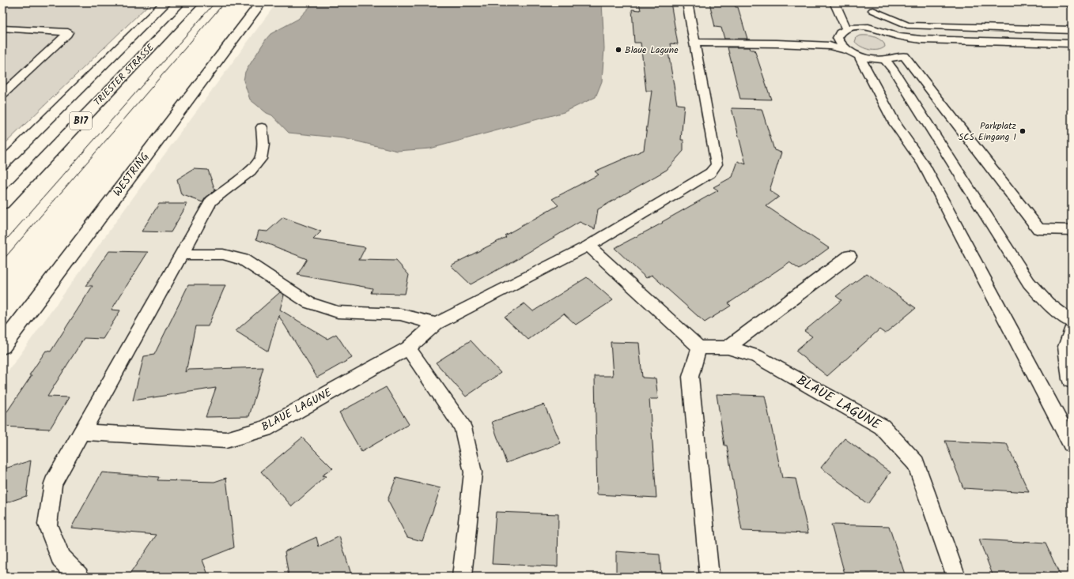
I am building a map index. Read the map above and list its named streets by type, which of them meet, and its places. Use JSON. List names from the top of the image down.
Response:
{
  "streets": {
    "main road": ["TRIESTER STRASSE", "B17", "WESTRING"],
    "lane": ["BLAUE LAGUNE"]
  },
  "places": ["Blaue Lagune", "Parkplatz SCS Eingang 1"]
}
